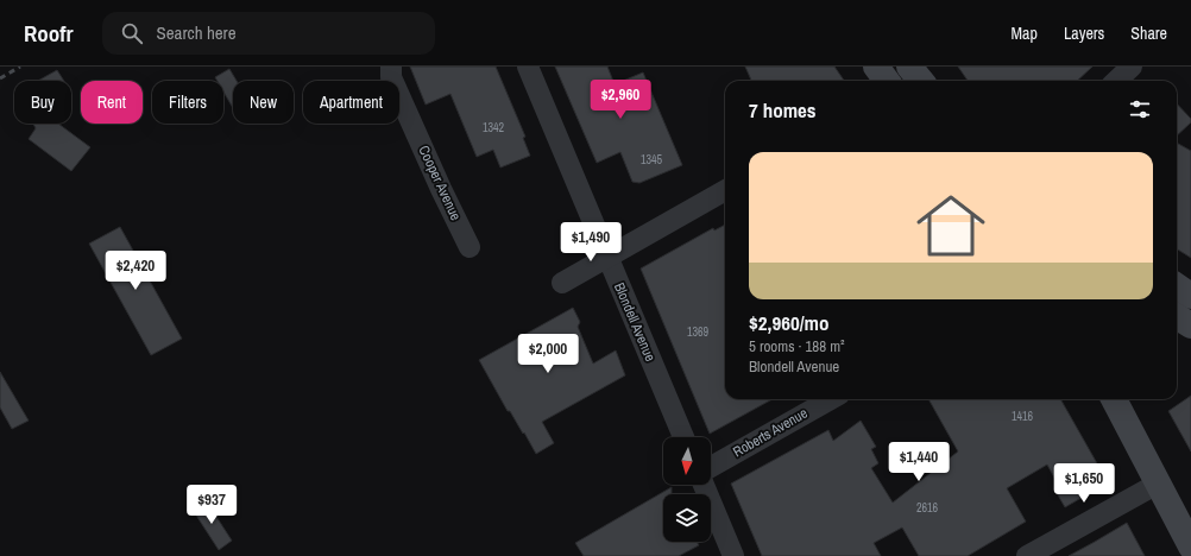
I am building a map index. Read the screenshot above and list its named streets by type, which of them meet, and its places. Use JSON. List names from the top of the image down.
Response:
{
  "streets": {
    "street": ["Cooper Avenue", "Blondell Avenue", "Roberts Avenue"]
  },
  "house_numbers": [
    "1342",
    "1345",
    "1369",
    "1416",
    "2616"
  ],
  "north": "bottom",
  "page": {
    "header": "Roofr",
    "search": "Search here",
    "nav": ["Map", "Layers", "Share"],
    "price": [
      "$2,960",
      "$1,490",
      "$2,420",
      "$2,000",
      "$1,440",
      "$1,650",
      "$937"
    ],
    "chip": [
      "Buy",
      "Rent",
      "Filters",
      "New",
      "Apartment"
    ],
    "heading": "7 homes",
    "list": [
      {
        "name": "$2,960/mo",
        "note": "5 rooms · 188 m² · Blondell Avenue"
      }
    ]
  }
}
